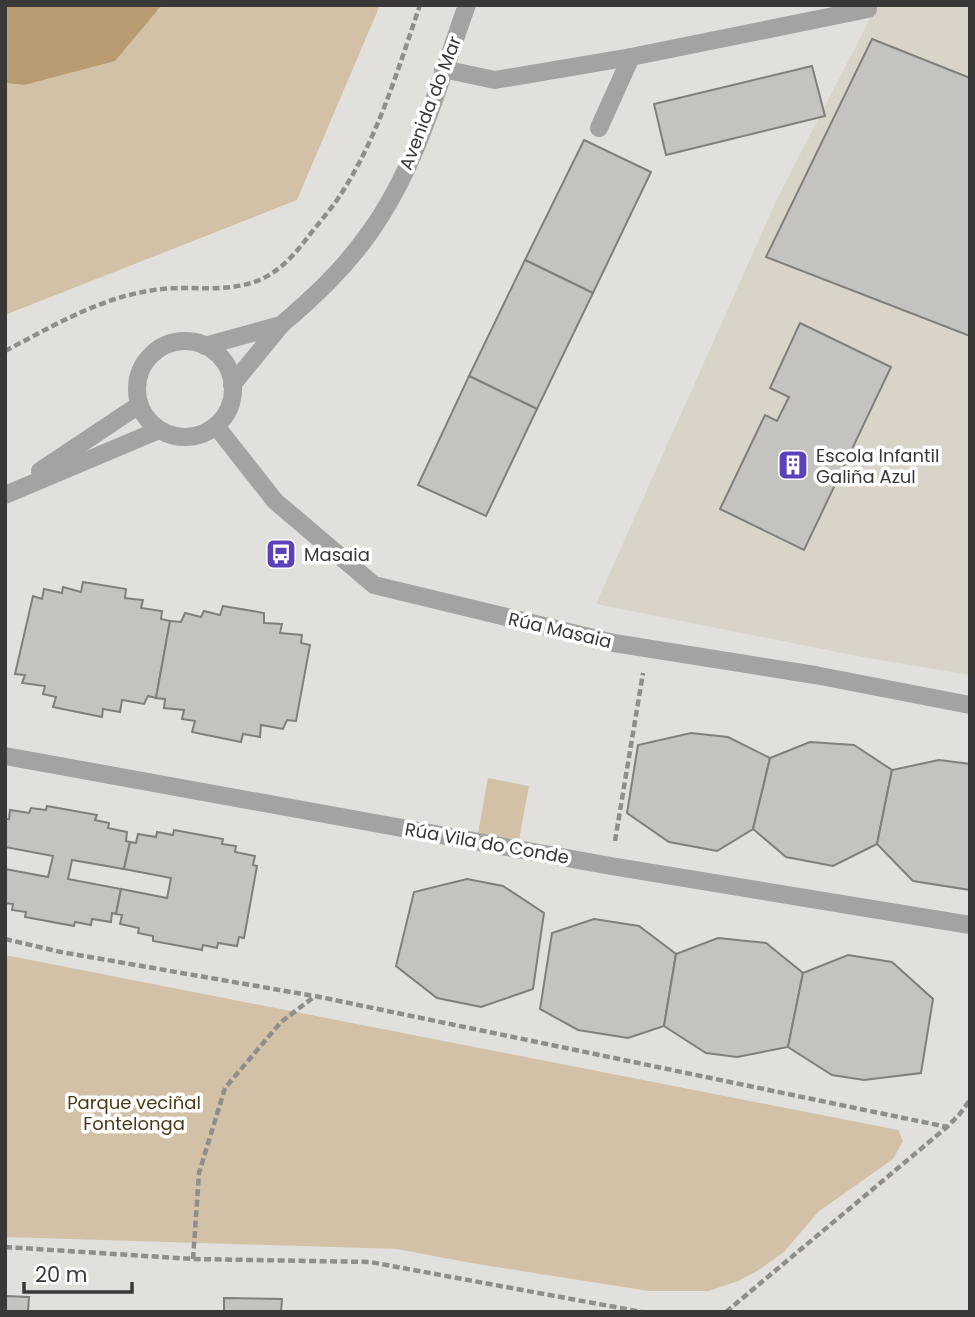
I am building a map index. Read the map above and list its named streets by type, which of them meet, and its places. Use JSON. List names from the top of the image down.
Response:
{
  "streets": {
    "street": ["Avenida do Mar", "Rúa Masaia", "Rúa Vila do Conde"]
  },
  "crossings": [
    ["Avenida do Mar", "Rúa Masaia"]
  ],
  "parks": ["Parque veciñal Fontelonga"],
  "places": {
    "building": ["Escola Infantil Galiña Azul"],
    "bus stop": ["Masaia"]
  },
  "scale_bar": "20 m"
}
